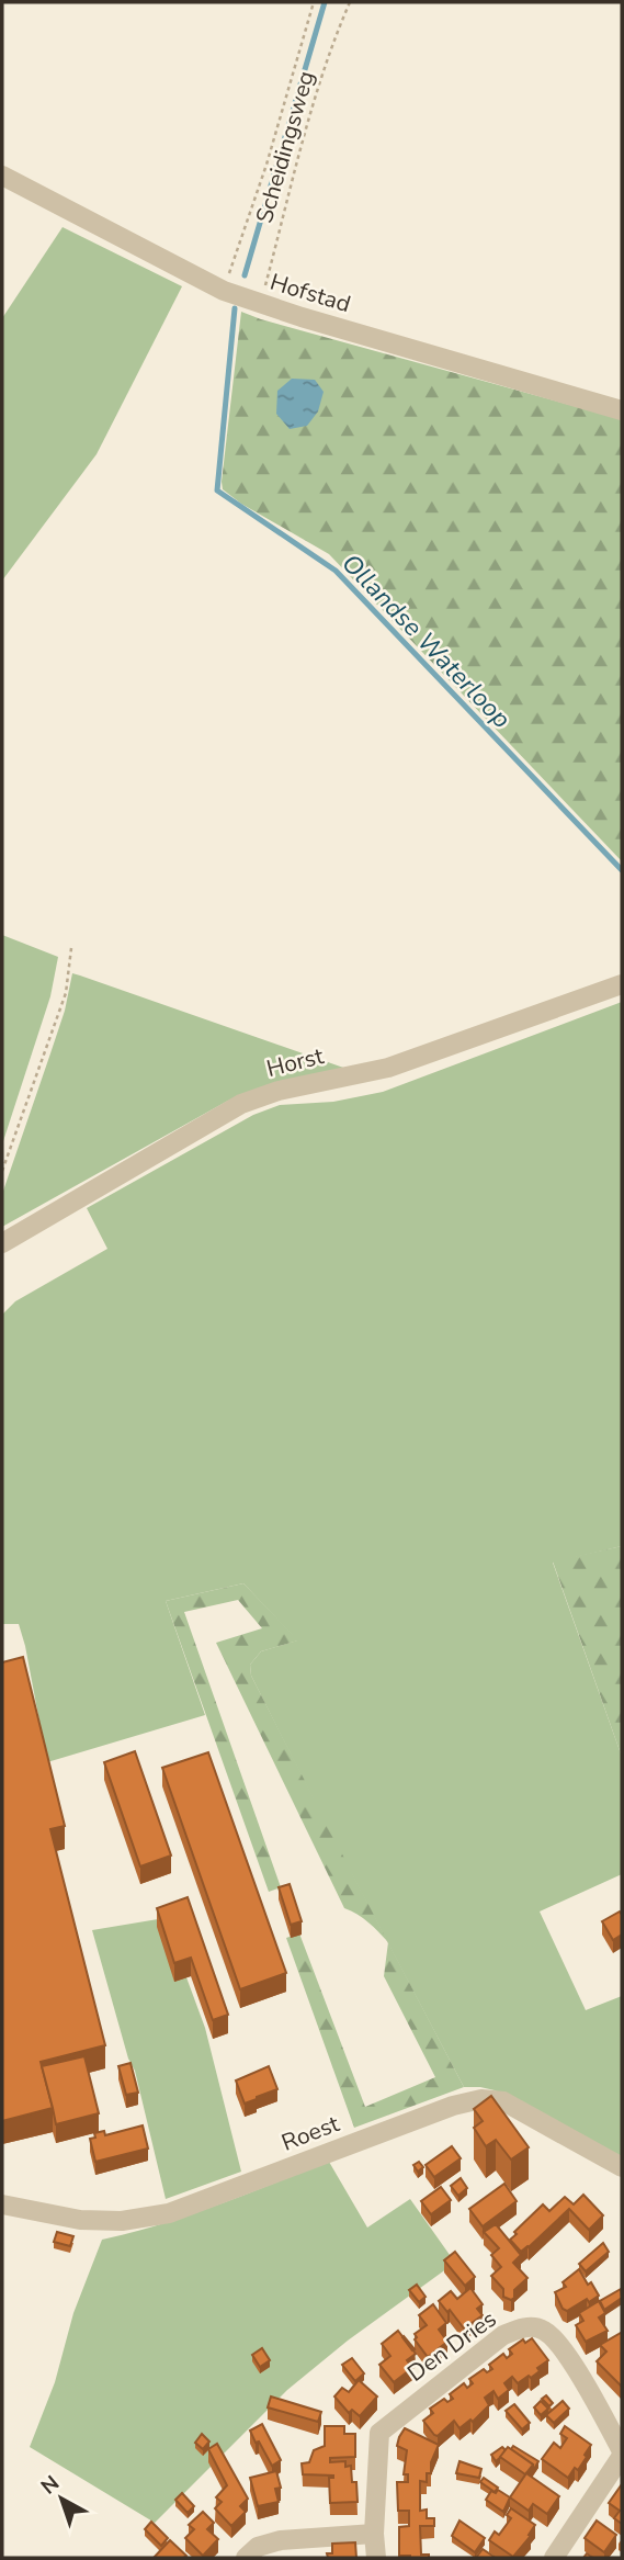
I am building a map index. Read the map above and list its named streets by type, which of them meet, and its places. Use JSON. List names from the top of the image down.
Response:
{
  "streets": {
    "street": [
      "Hofstad",
      "Horst",
      "Roest",
      "Den Dries"
    ],
    "path": ["Scheidingsweg"]
  },
  "crossings": [
    ["Scheidingsweg", "Hofstad"]
  ],
  "water": ["Ollandse Waterloop"],
  "north": "top left"
}
